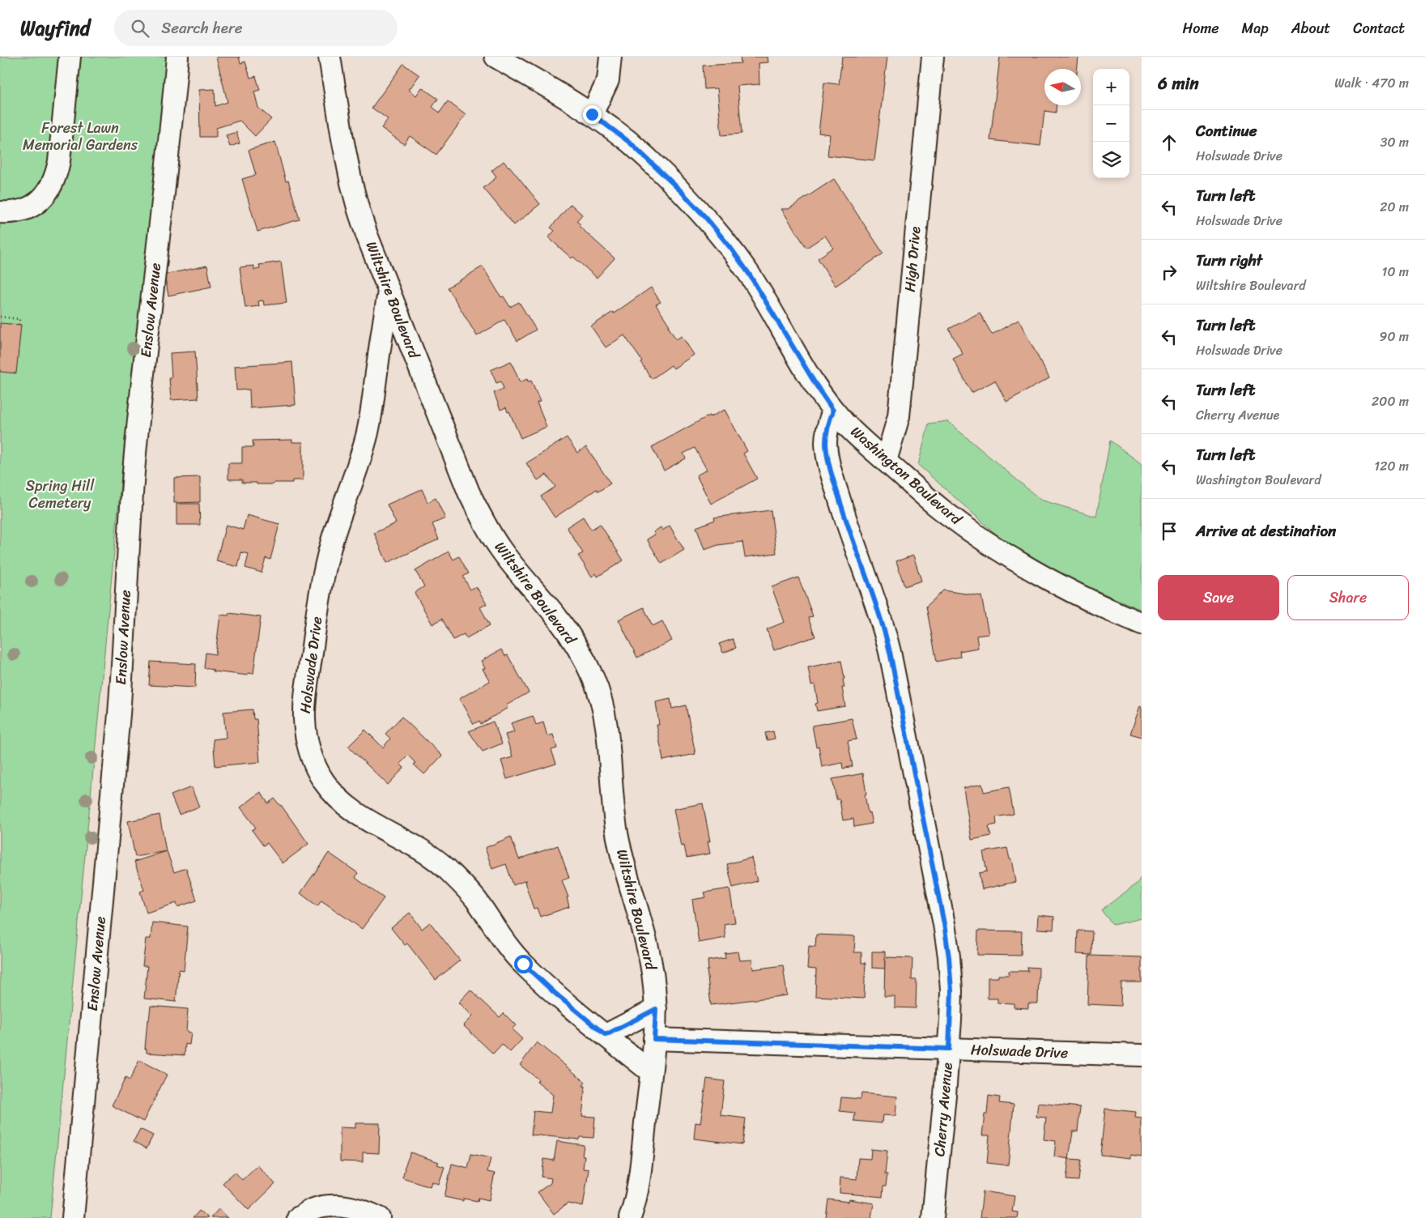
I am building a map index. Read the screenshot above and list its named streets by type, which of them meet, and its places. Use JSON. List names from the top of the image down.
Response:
{
  "streets": {
    "street": [
      "High Drive",
      "Wiltshire Boulevard",
      "Enslow Avenue",
      "Washington Boulevard",
      "Holswade Drive",
      "Cherry Avenue"
    ]
  },
  "crossings": [
    ["High Drive", "Washington Boulevard"],
    ["Wiltshire Boulevard", "Holswade Drive"],
    ["Washington Boulevard", "Cherry Avenue"],
    ["Holswade Drive", "Cherry Avenue"]
  ],
  "parks": ["Forest Lawn Memorial Gardens", "Spring Hill Cemetery"],
  "north": "left",
  "page": {
    "header": "Wayfind",
    "search": "Search here",
    "nav": [
      "Home",
      "Map",
      "About",
      "Contact"
    ],
    "heading": ["6 min", "Walk · 470 m"],
    "map_buttons": ["+", "−"],
    "list": [
      ["Continue", "Holswade Drive", "30 m"],
      ["Turn left", "Holswade Drive", "20 m"],
      ["Turn right", "Wiltshire Boulevard", "10 m"],
      ["Turn left", "Holswade Drive", "90 m"],
      ["Turn left", "Cherry Avenue", "200 m"],
      ["Turn left", "Washington Boulevard", "120 m"],
      "Arrive at destination"
    ],
    "buttons": ["Save", "Share"]
  }
}
